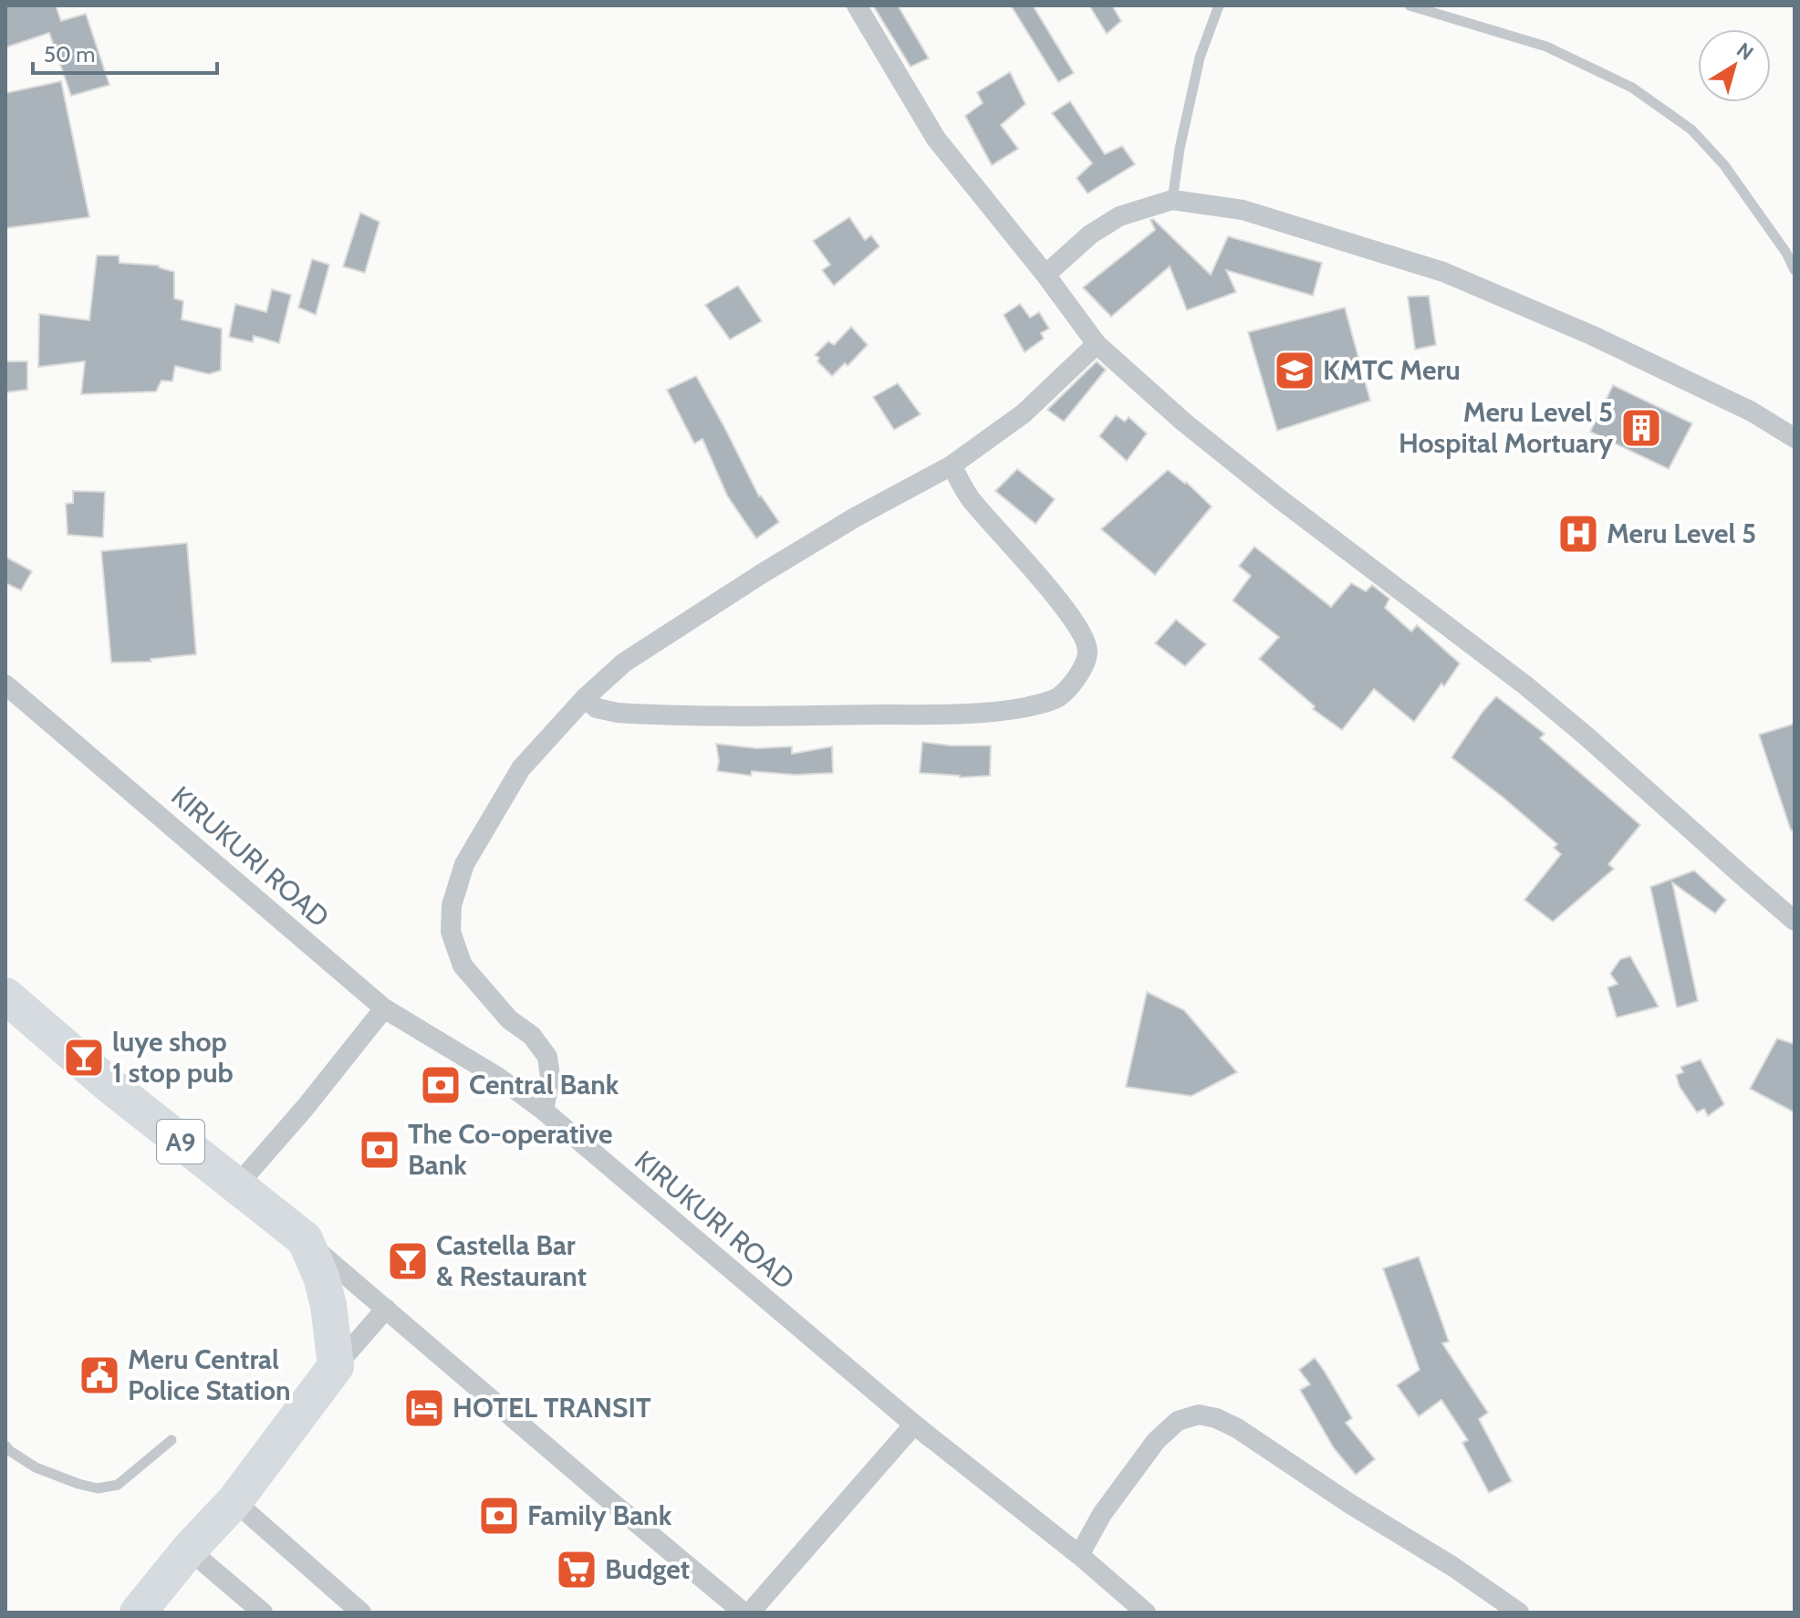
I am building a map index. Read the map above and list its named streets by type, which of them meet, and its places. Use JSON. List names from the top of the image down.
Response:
{
  "streets": {
    "highway": ["A9"],
    "street": ["KIRUKURI ROAD"]
  },
  "places": {
    "school or university": ["KMTC Meru"],
    "building": ["Meru Level 5 Hospital Mortuary"],
    "hospital": ["Meru Level 5"],
    "bar": ["luye shop 1 stop pub", "Castella Bar & Restaurant"],
    "bank": ["Central Bank", "The Co-operative Bank", "Family Bank"],
    "public building": ["Meru Central Police Station"],
    "hotel": ["HOTEL TRANSIT"],
    "supermarket": ["Budget"]
  },
  "scale_bar": "50 m",
  "north": "top right"
}
